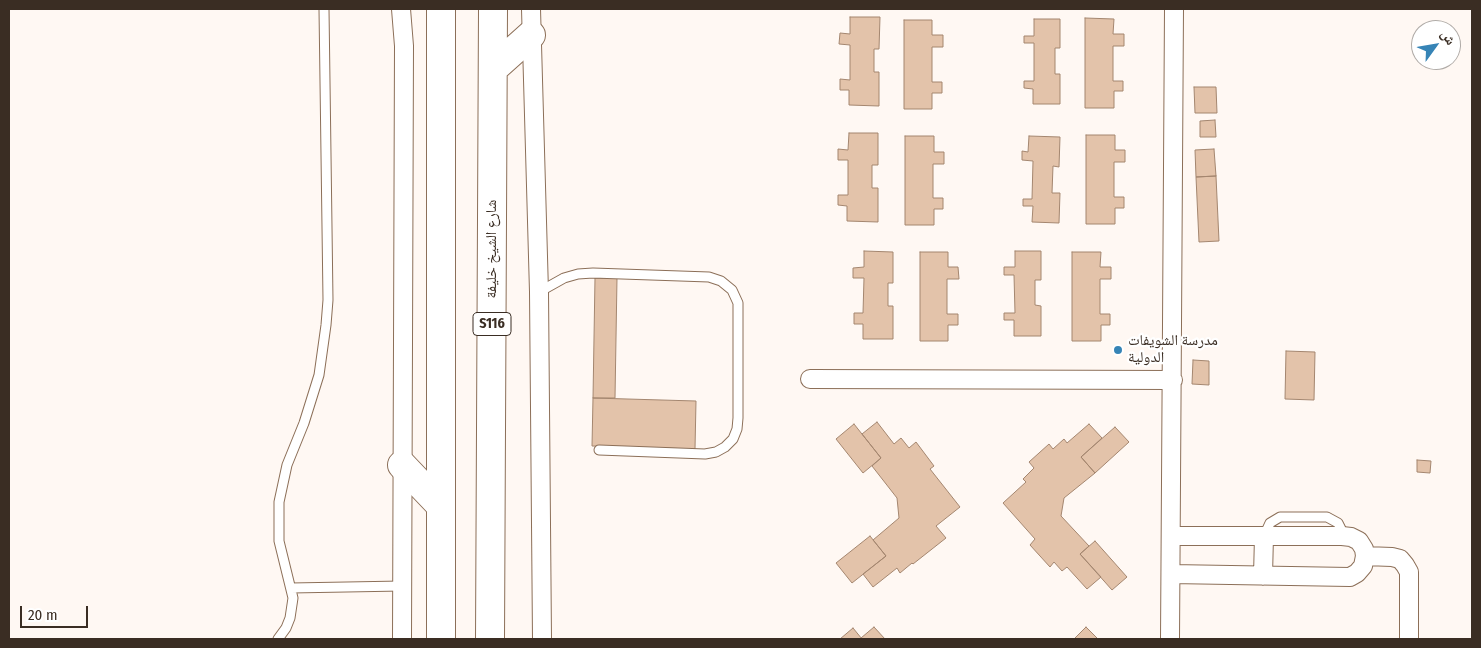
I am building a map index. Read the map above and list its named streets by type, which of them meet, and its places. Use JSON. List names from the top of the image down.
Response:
{
  "streets": {
    "highway": ["شارع الشيخ خليفة", "S116"]
  },
  "places": ["مدرسة الشويفات الدولية"],
  "scale_bar": "20 m",
  "north": "top right"
}
